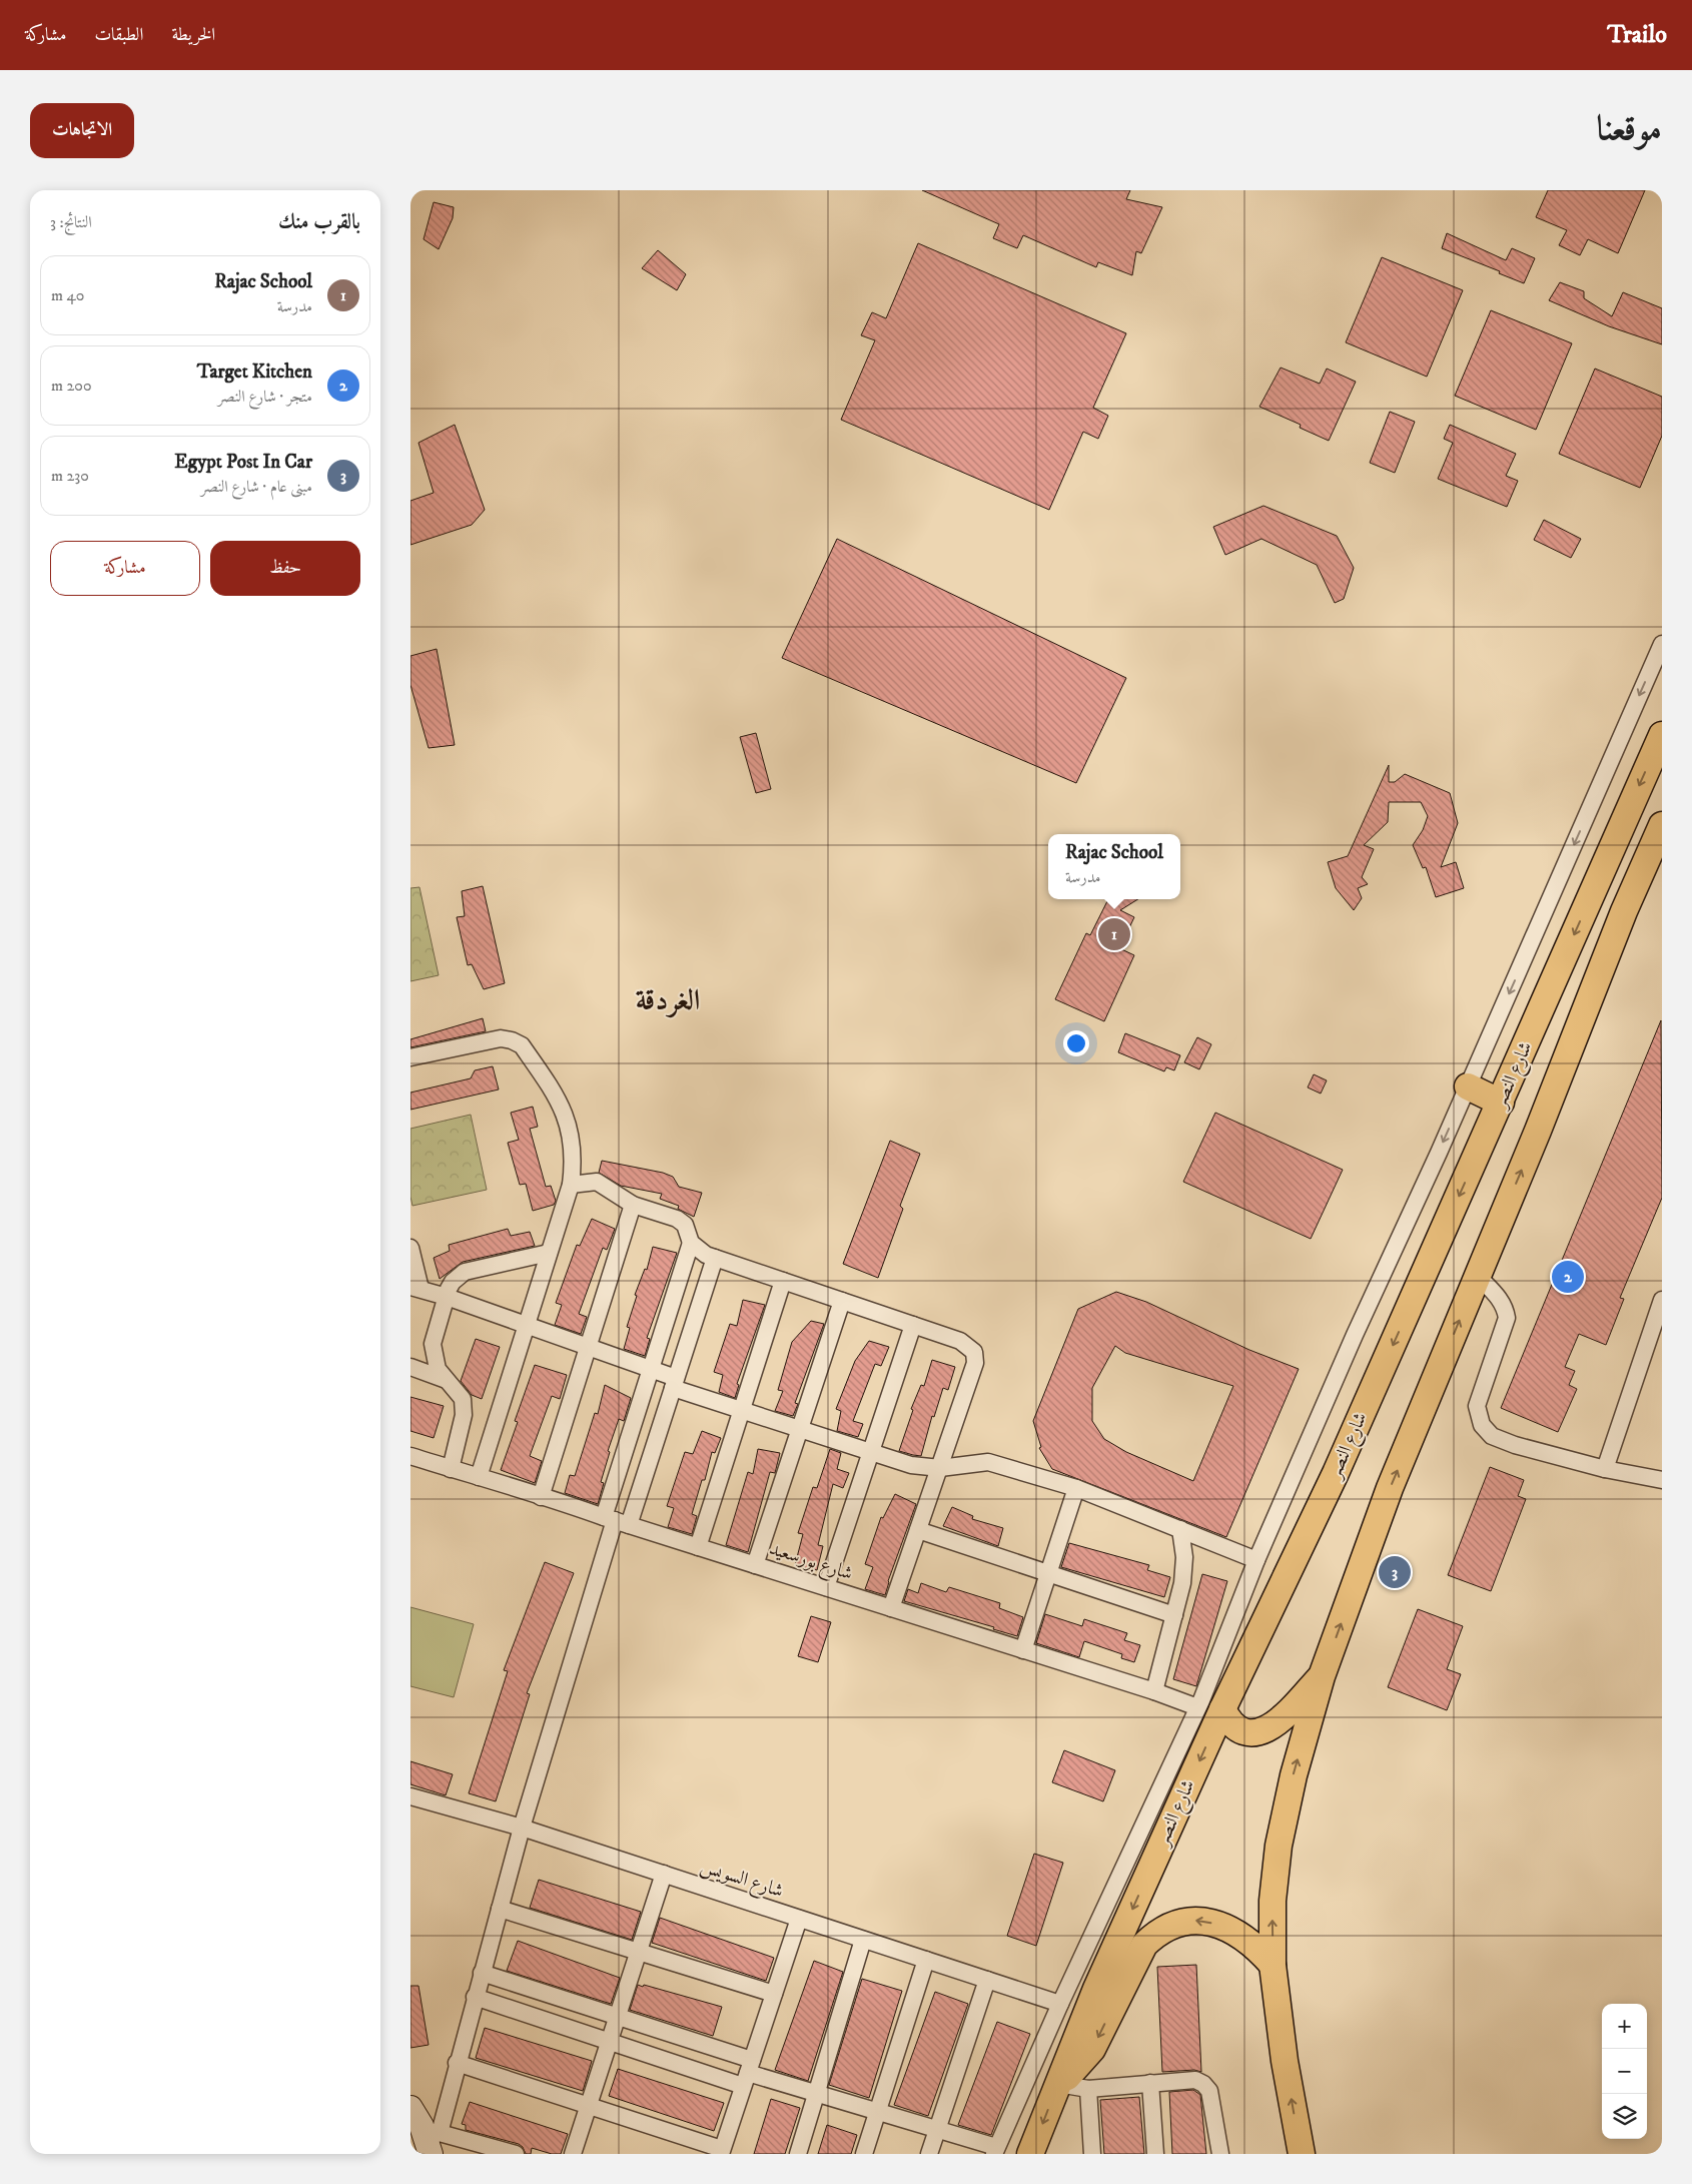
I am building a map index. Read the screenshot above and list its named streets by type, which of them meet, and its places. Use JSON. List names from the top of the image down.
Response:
{
  "streets": {
    "main road": ["شارع النصر"],
    "street": ["شارع بورسعيد", "شارع السويس"]
  },
  "crossings": [
    ["شارع النصر", "شارع بورسعيد"]
  ],
  "districts": ["الغردقة"],
  "page": {
    "header": "Trailo",
    "nav": ["الخريطة", "الطبقات", "مشاركة"],
    "title": "موقعنا",
    "buttons": [
      "الاتجاهات",
      ["حفظ", "مشاركة"]
    ],
    "heading": ["بالقرب منك", "النتائج: 3"],
    "list": [
      {
        "mark": "1",
        "name": "Rajac School",
        "note": "مدرسة",
        "value": "40 m"
      },
      {
        "mark": "2",
        "name": "Target Kitchen",
        "note": "متجر · شارع النصر",
        "value": "200 m"
      },
      {
        "mark": "3",
        "name": "Egypt Post In Car",
        "note": "مبنى عام · شارع النصر",
        "value": "230 m"
      }
    ],
    "popup": ["Rajac School", "مدرسة"],
    "pins": ["1", "2", "3"],
    "map_buttons": ["+", "−"]
  }
}
